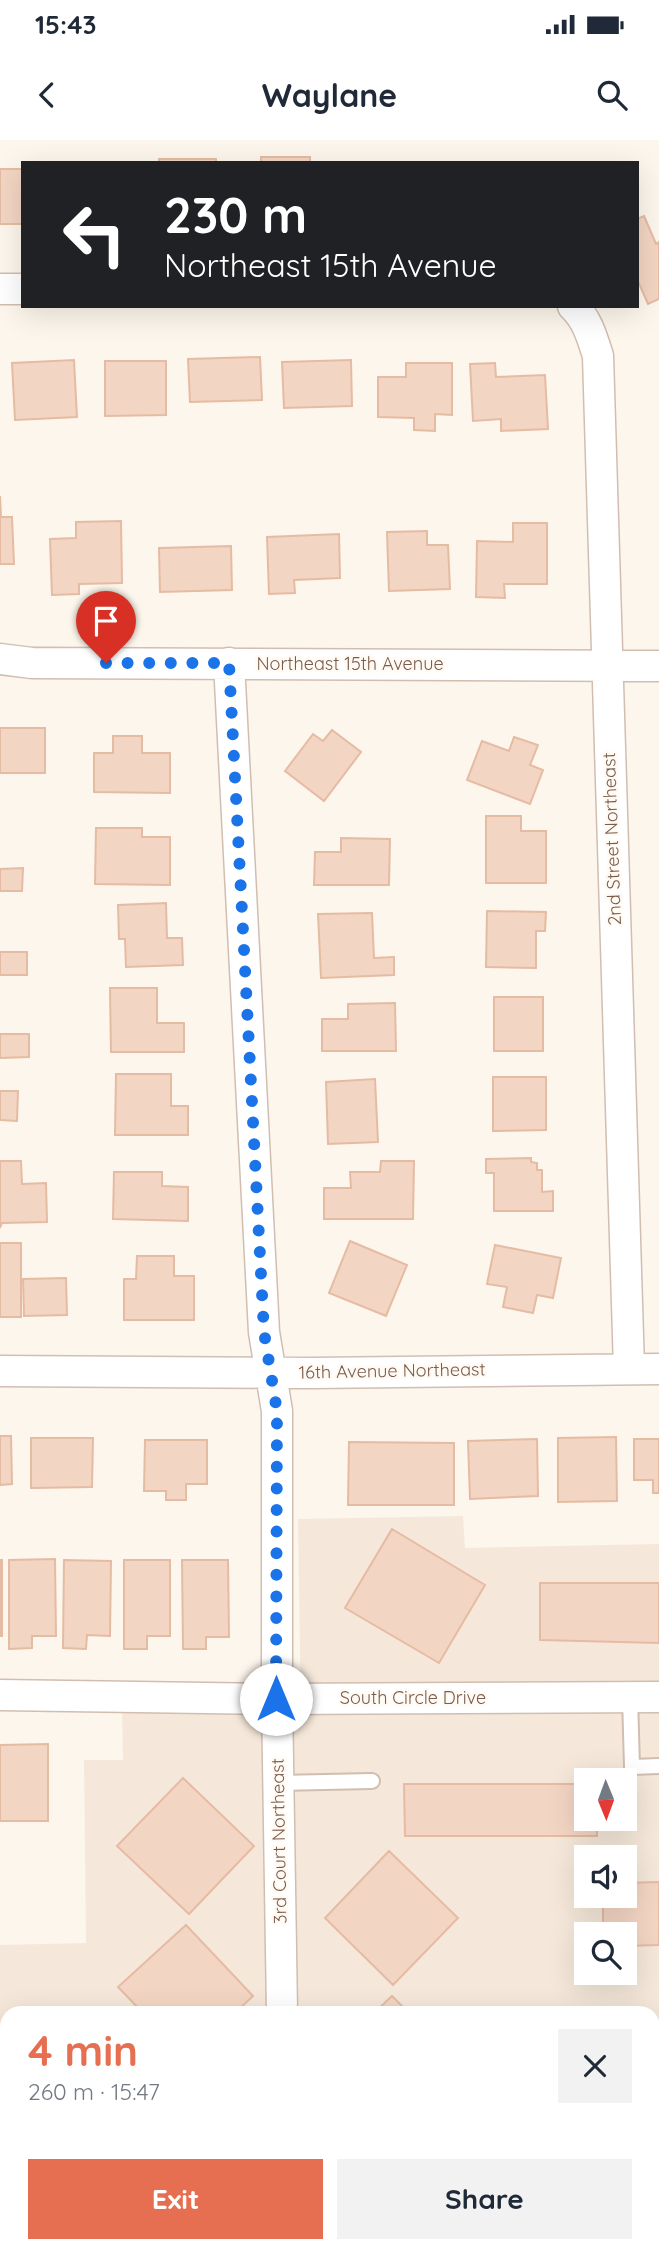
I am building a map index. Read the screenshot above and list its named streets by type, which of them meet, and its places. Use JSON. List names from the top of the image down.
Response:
{
  "streets": {
    "street": [
      "Northeast 15th Avenue",
      "2nd Street Northeast",
      "16th Avenue Northeast",
      "South Circle Drive",
      "3rd Court Northeast"
    ]
  },
  "crossings": [
    ["Northeast 15th Avenue", "2nd Street Northeast"],
    ["Northeast 15th Avenue", "3rd Court Northeast"],
    ["2nd Street Northeast", "16th Avenue Northeast"],
    ["16th Avenue Northeast", "3rd Court Northeast"],
    ["South Circle Drive", "3rd Court Northeast"]
  ],
  "north": "bottom",
  "page": {
    "status": "15:43",
    "header": "Waylane",
    "turn": ["230 m", "Northeast 15th Avenue"],
    "heading": ["4 min", "260 m · 15:47"],
    "buttons": ["Exit", "Share"]
  }
}
